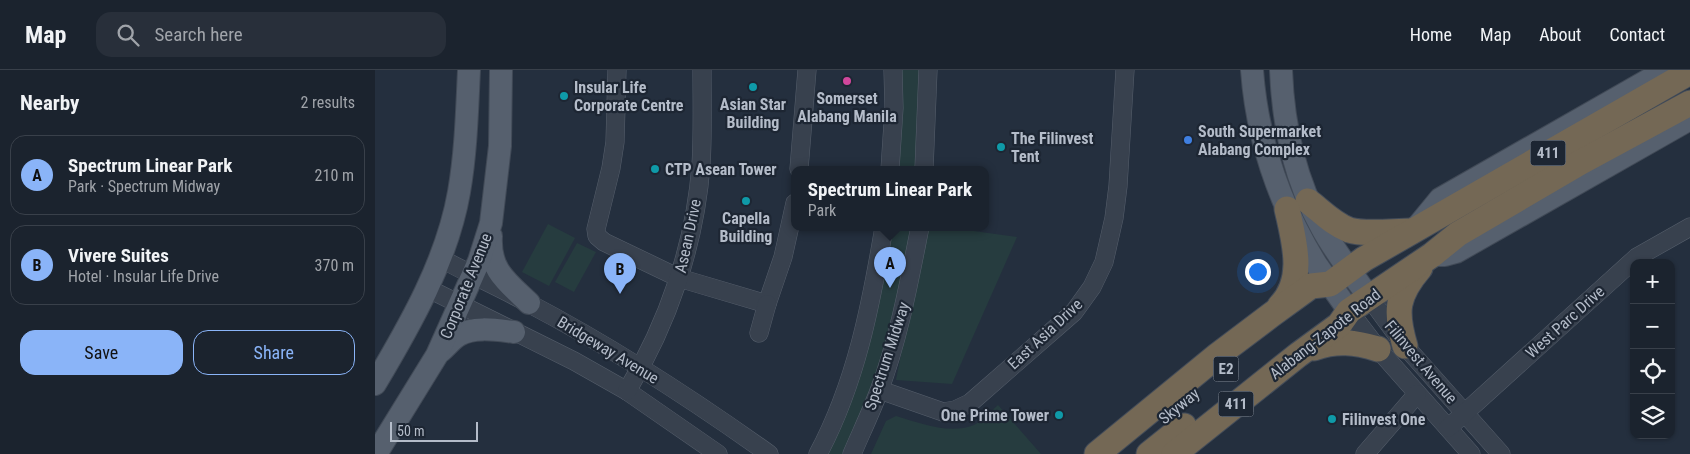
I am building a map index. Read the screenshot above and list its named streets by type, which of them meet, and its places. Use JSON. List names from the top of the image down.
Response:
{
  "streets": {
    "highway": [
      "411",
      "Alabang-Zapote Road",
      "E2",
      "Skyway"
    ],
    "main road": ["Corporate Avenue", "Filinvest Avenue"],
    "street": [
      "Asean Drive",
      "West Parc Drive",
      "East Asia Drive",
      "Bridgeway Avenue",
      "Spectrum Midway"
    ]
  },
  "crossings": [
    ["411", "Alabang-Zapote Road"],
    ["411", "Filinvest Avenue"],
    ["411", "Skyway"],
    ["Asean Drive", "Bridgeway Avenue"],
    ["Corporate Avenue", "Bridgeway Avenue"],
    ["West Parc Drive", "Filinvest Avenue"],
    ["East Asia Drive", "Spectrum Midway"],
    ["Alabang-Zapote Road", "Filinvest Avenue"],
    ["Alabang-Zapote Road", "Skyway"],
    ["Filinvest Avenue", "Skyway"]
  ],
  "places": [
    "Somerset Alabang Manila",
    "Asian Star Building",
    "Insular Life Corporate Centre",
    "South Supermarket Alabang Complex",
    "The Filinvest Tent",
    "CTP Asean Tower",
    "Capella Building",
    "One Prime Tower",
    "Filinvest One"
  ],
  "scale_bar": "50 m",
  "page": {
    "header": "Map",
    "search": "Search here",
    "nav": [
      "Home",
      "Map",
      "About",
      "Contact"
    ],
    "heading": ["Nearby", "2 results"],
    "list": [
      {
        "mark": "A",
        "name": "Spectrum Linear Park",
        "note": "Park · Spectrum Midway",
        "value": "210 m"
      },
      {
        "mark": "B",
        "name": "Vivere Suites",
        "note": "Hotel · Insular Life Drive",
        "value": "370 m"
      }
    ],
    "popup": ["Spectrum Linear Park", "Park"],
    "pins": ["A", "B"],
    "map_buttons": ["+", "−"],
    "buttons": ["Save", "Share"],
    "scale": "50 m"
  }
}
